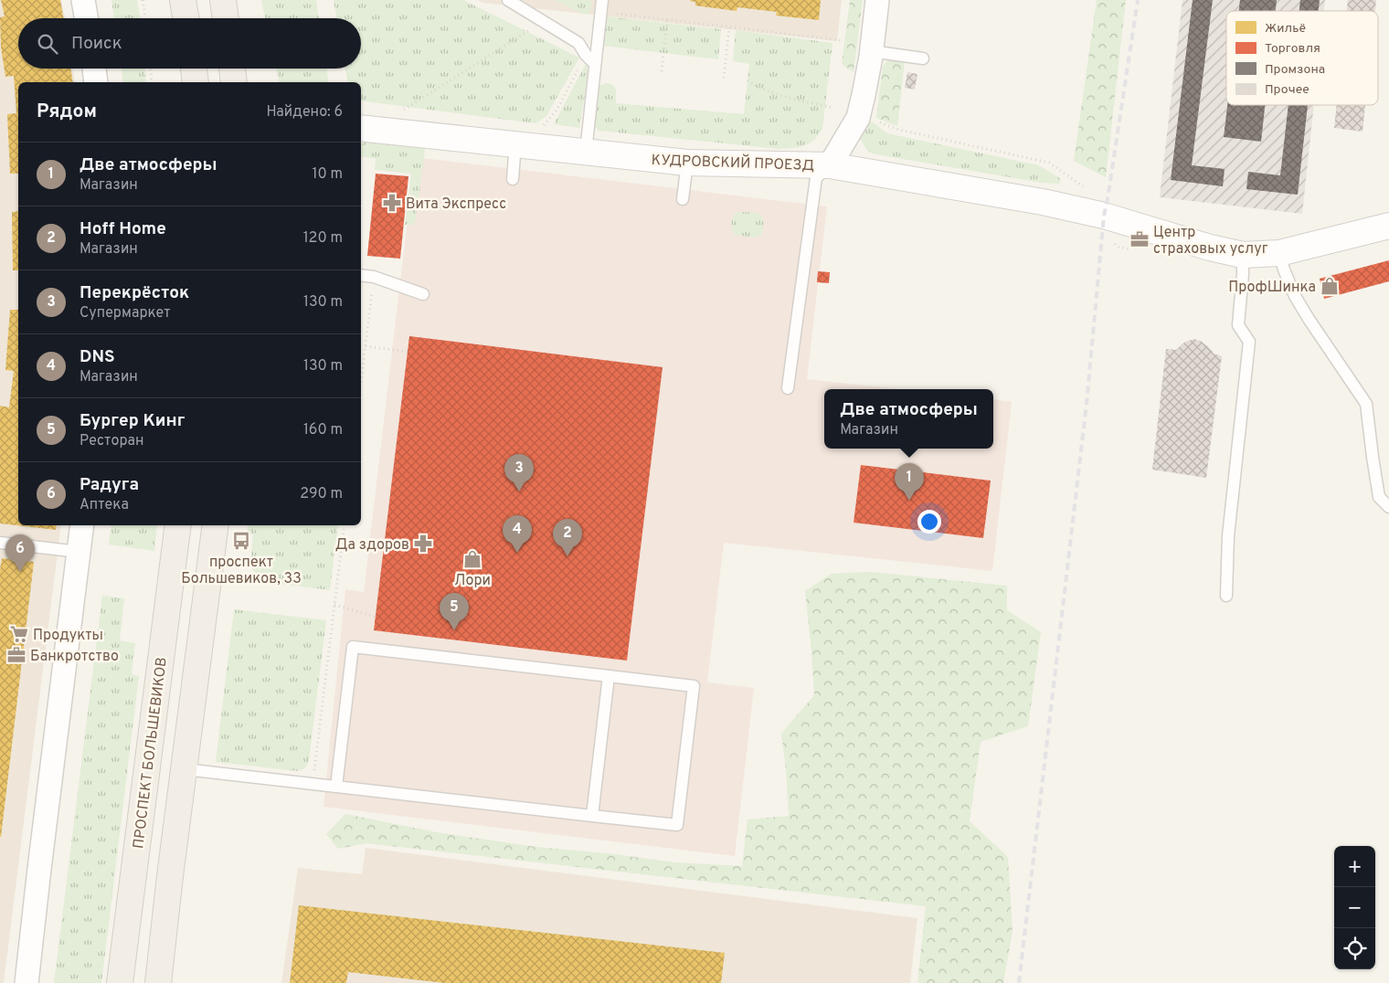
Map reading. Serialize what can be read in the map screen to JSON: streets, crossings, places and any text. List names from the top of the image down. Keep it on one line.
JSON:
{"streets":{"main road":["ПРОСПЕКТ БОЛЬШЕВИКОВ"],"street":["КУДРОВСКИЙ ПРОЕЗД"]},"places":{"pharmacy":["Вита Экспресс","Да здоров"],"office":["Центр страховых услуг","Банкротство"],"shop":["ПрофШинка","Лори"],"bus stop":["проспект Большевиков, 33"],"supermarket":["Продукты"]},"legend":["Жильё","Торговля","Промзона","Прочее"],"page":{"search":"Поиск","heading":["Рядом","Найдено: 6"],"list":[{"mark":"1","name":"Две атмосферы","note":"Магазин","value":"10 m"},{"mark":"2","name":"Hoff Home","note":"Магазин","value":"120 m"},{"mark":"3","name":"Перекрёсток","note":"Супермаркет","value":"130 m"},{"mark":"4","name":"DNS","note":"Магазин","value":"130 m"},{"mark":"5","name":"Бургер Кинг","note":"Ресторан","value":"160 m"},{"mark":"6","name":"Радуга","note":"Аптека","value":"290 m"}],"popup":["Две атмосферы","Магазин"],"pins":["3","1","4","2","6","5"],"map_buttons":["+","−"]}}
